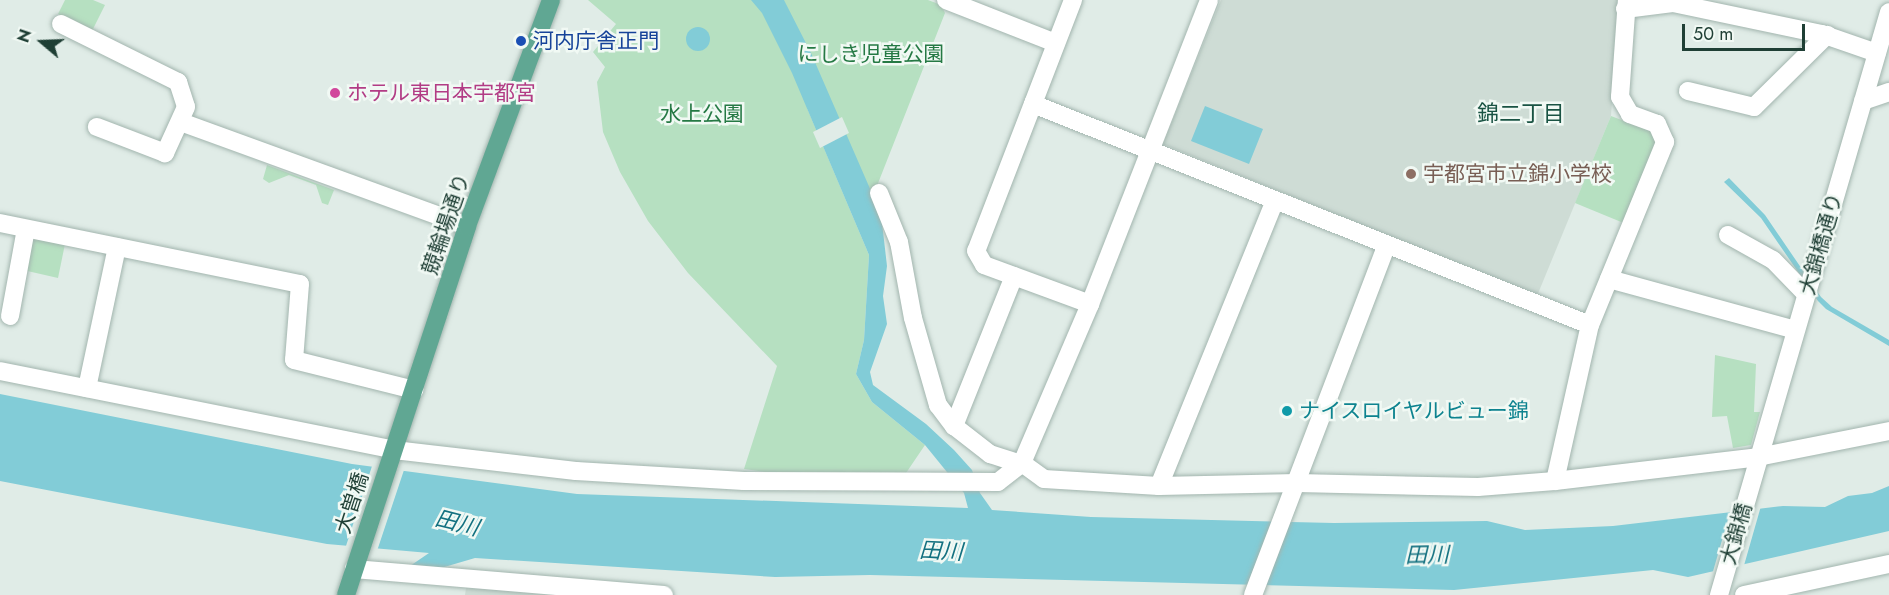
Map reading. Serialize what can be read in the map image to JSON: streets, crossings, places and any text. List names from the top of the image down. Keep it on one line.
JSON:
{"streets":{"main road":["競輪場通り","大曽橋"],"street":["大錦橋通り","大錦橋"]},"crossings":[["競輪場通り","大曽橋"],["大錦橋通り","大錦橋"]],"districts":["錦二丁目"],"water":["田川"],"parks":["にしき児童公園","水上公園"],"places":["河内庁舎正門","ホテル東日本宇都宮","宇都宮市立錦小学校","ナイスロイヤルビュー錦"],"scale_bar":"50 m","north":"left"}
